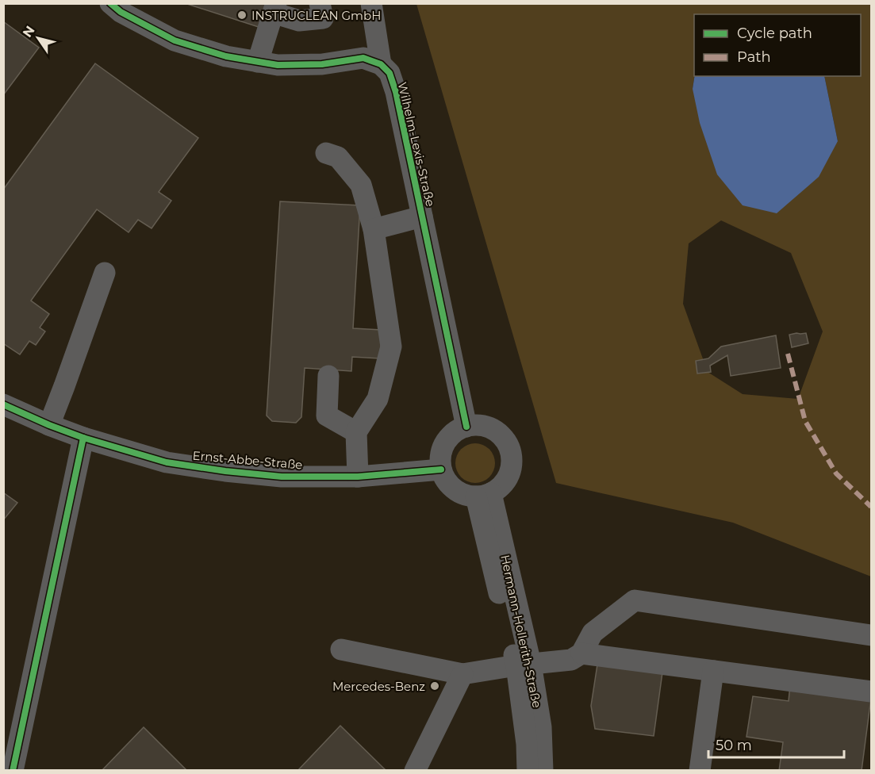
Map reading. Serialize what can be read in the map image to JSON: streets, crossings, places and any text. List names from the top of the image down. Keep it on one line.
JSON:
{"streets":{"street":["Wilhelm-Lexis-Straße","Ernst-Abbe-Straße","Hermann-Hollerith-Straße"]},"crossings":[["Wilhelm-Lexis-Straße","Ernst-Abbe-Straße"],["Wilhelm-Lexis-Straße","Hermann-Hollerith-Straße"],["Ernst-Abbe-Straße","Hermann-Hollerith-Straße"]],"places":["INSTRUCLEAN GmbH","Mercedes-Benz"],"legend":["Cycle path","Path"],"scale_bar":"50 m","north":"top left"}
